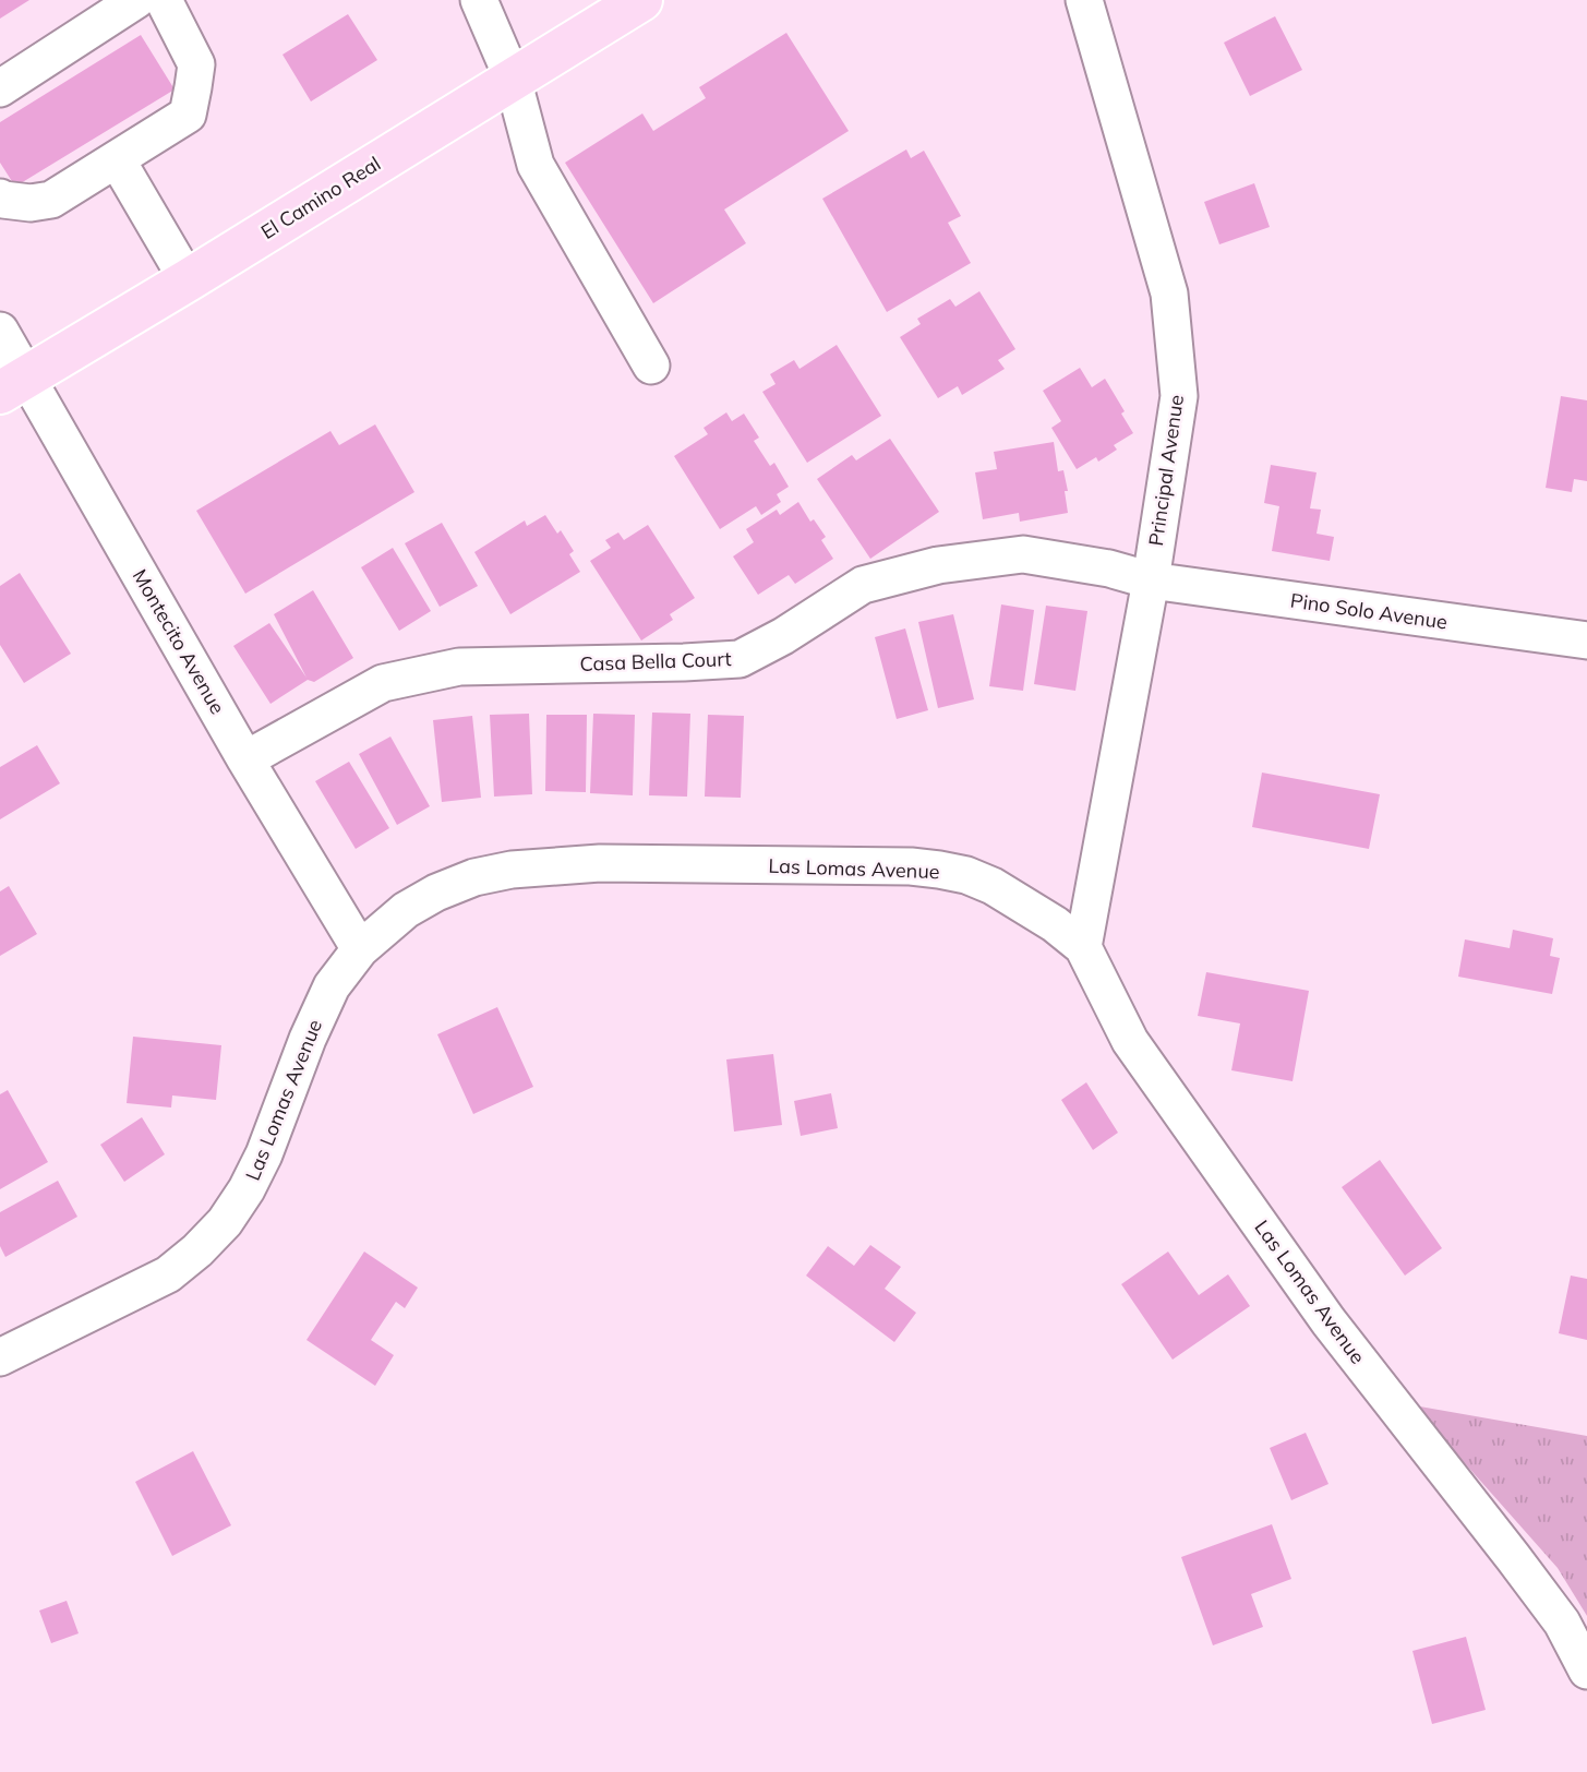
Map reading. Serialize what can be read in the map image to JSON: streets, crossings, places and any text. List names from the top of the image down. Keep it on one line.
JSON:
{"streets":{"main road":["El Camino Real"],"street":["Principal Avenue","Pino Solo Avenue","Montecito Avenue","Casa Bella Court","Las Lomas Avenue"]},"crossings":[["El Camino Real","Montecito Avenue"],["Principal Avenue","Pino Solo Avenue"],["Principal Avenue","Casa Bella Court"],["Principal Avenue","Las Lomas Avenue"],["Pino Solo Avenue","Casa Bella Court"],["Montecito Avenue","Casa Bella Court"],["Montecito Avenue","Las Lomas Avenue"]]}
